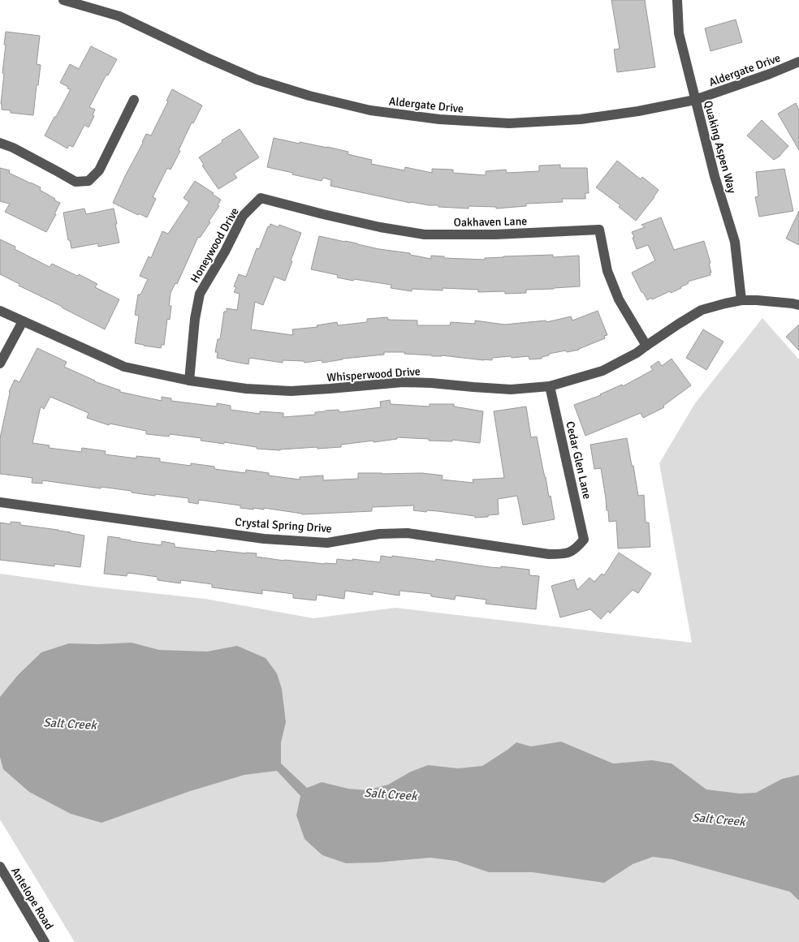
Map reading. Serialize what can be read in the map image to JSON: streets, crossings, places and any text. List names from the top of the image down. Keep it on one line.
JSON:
{"streets":{"street":["Aldergate Drive","Quaking Aspen Way","Oakhaven Lane","Honeywood Drive","Whisperwood Drive","Cedar Glen Lane","Crystal Spring Drive","Antelope Road"]},"crossings":[["Aldergate Drive","Quaking Aspen Way"],["Quaking Aspen Way","Whisperwood Drive"],["Oakhaven Lane","Honeywood Drive"],["Oakhaven Lane","Whisperwood Drive"],["Honeywood Drive","Whisperwood Drive"],["Whisperwood Drive","Cedar Glen Lane"],["Cedar Glen Lane","Crystal Spring Drive"]],"water":["Salt Creek"]}
